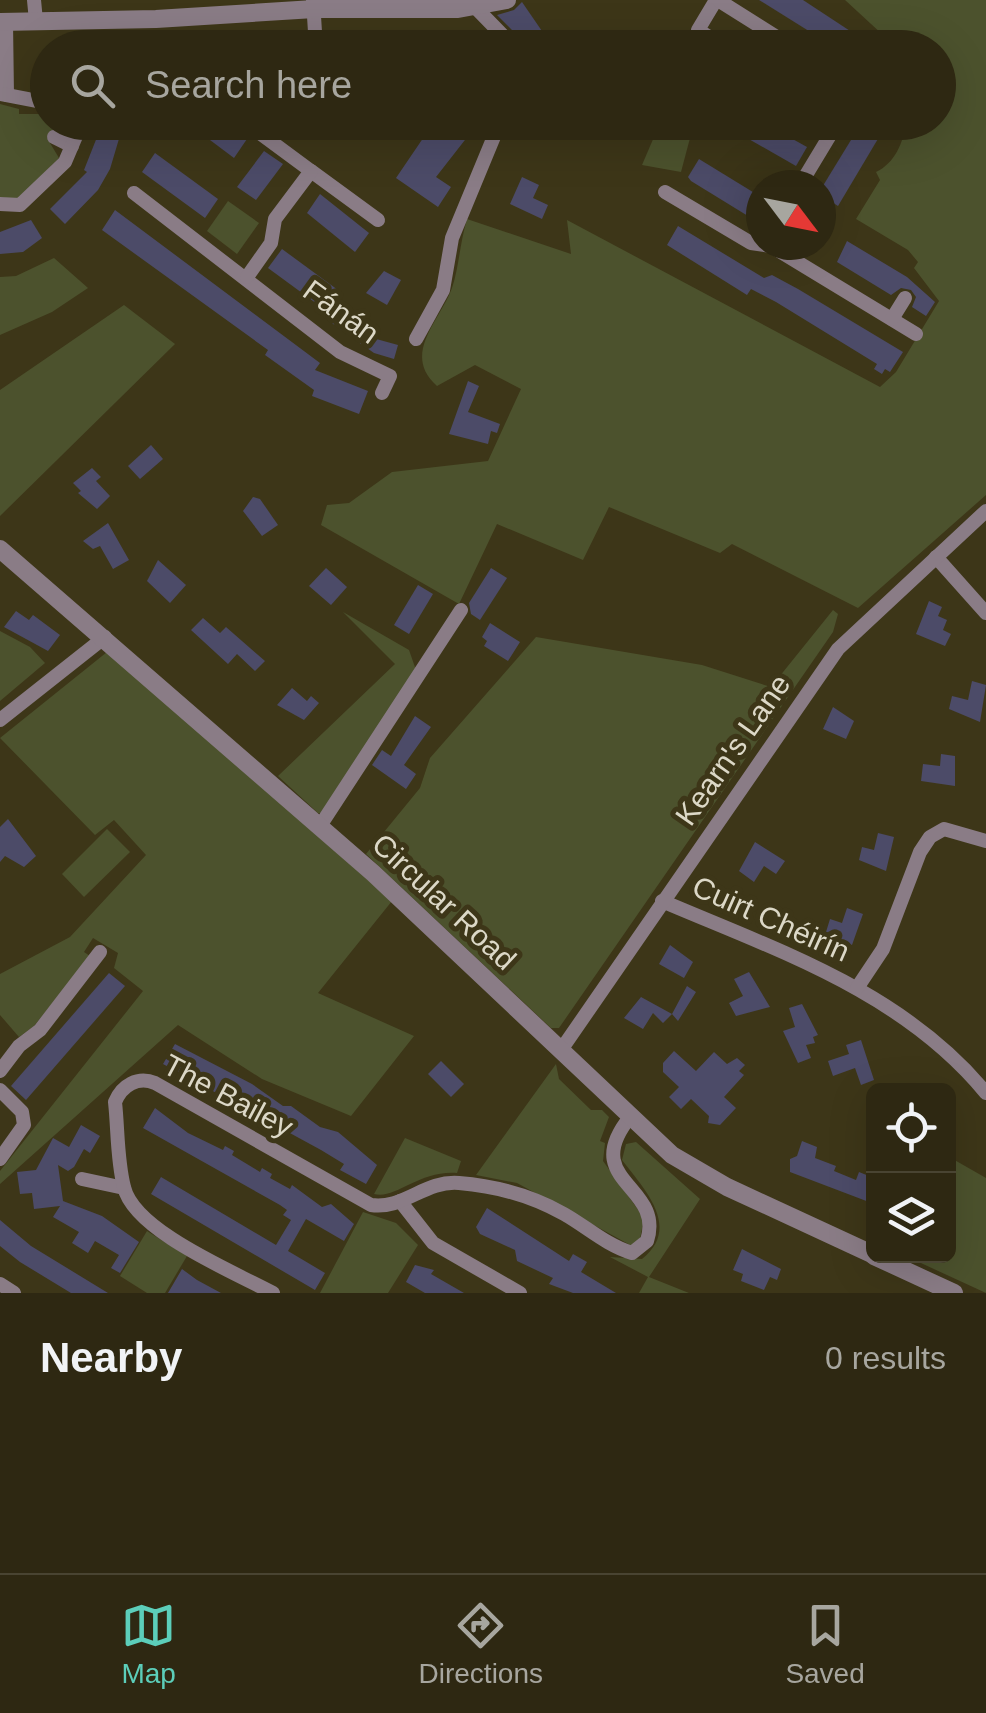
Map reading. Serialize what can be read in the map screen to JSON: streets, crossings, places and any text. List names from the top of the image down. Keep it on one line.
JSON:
{"streets":{"street":["Fánán","Kearn's Lane","Circular Road","Cuirt Chéirín","The Bailey"]},"crossings":[["Kearn's Lane","Circular Road"],["Kearn's Lane","Cuirt Chéirín"],["Circular Road","The Bailey"]],"north":"bottom right","page":{"search":"Search here","heading":["Nearby","0 results"],"nav":["Map","Directions","Saved"]}}
